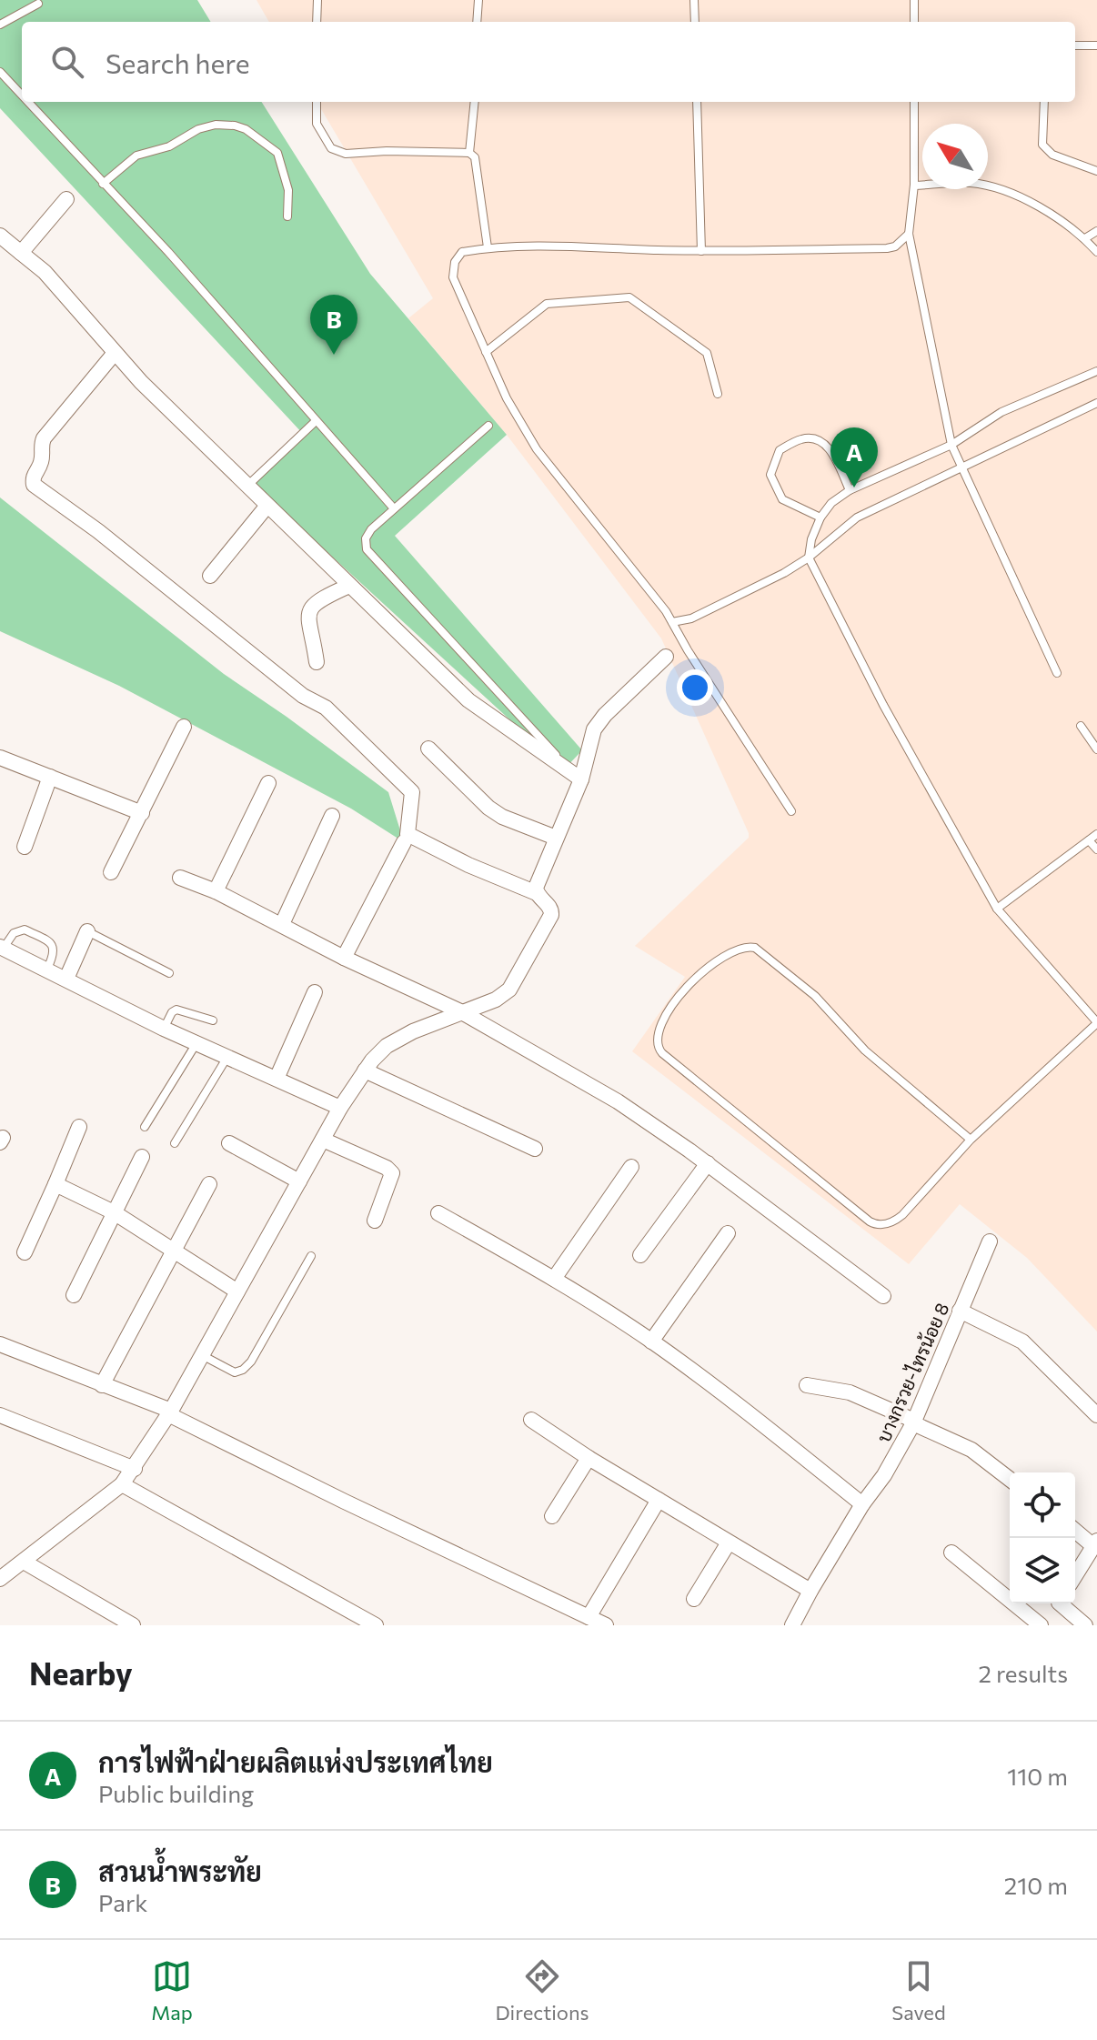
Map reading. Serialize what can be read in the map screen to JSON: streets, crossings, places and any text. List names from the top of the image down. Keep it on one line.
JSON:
{"streets":{"street":["บางกรวย-ไทรน้อย 8"]},"north":"top left","page":{"search":"Search here","pins":["B","A"],"heading":["Nearby","2 results"],"list":[{"mark":"A","name":"การไฟฟ้าฝ่ายผลิตแห่งประเทศไทย","note":"Public building","value":"110 m"},{"mark":"B","name":"สวนน้ำพระทัย","note":"Park","value":"210 m"}],"nav":["Map","Directions","Saved"]}}
